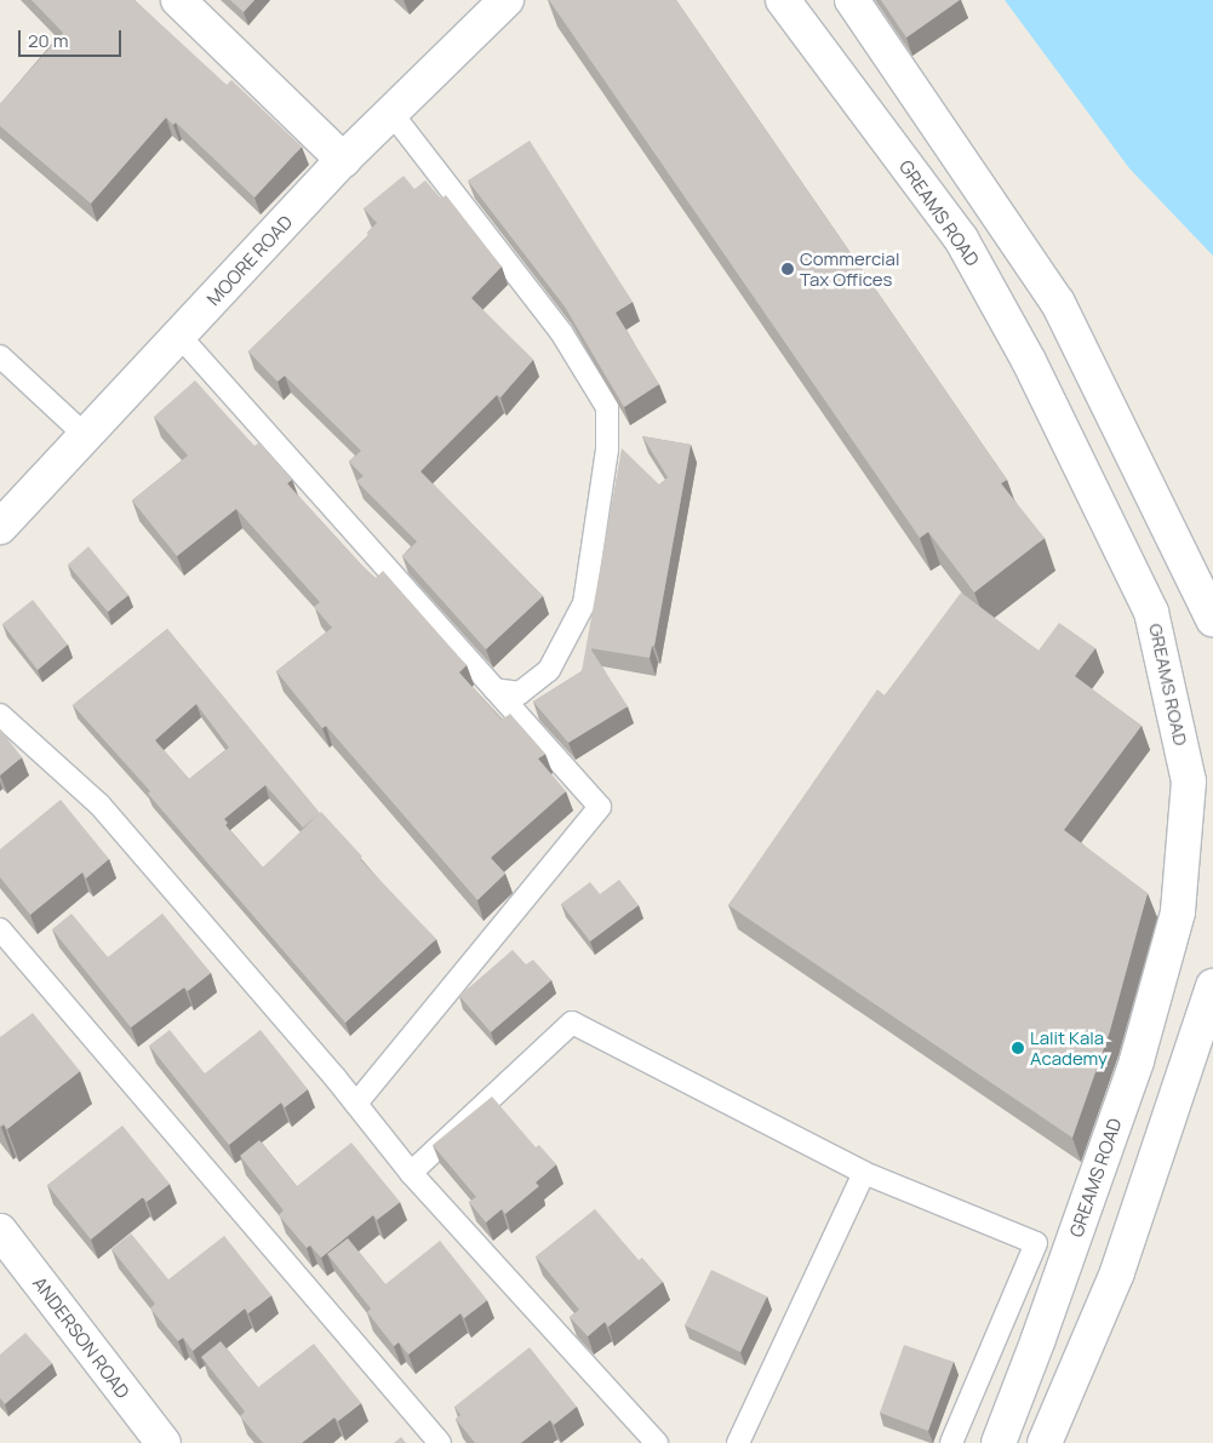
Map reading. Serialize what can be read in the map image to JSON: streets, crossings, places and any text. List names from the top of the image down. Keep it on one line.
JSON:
{"streets":{"main road":["GREAMS ROAD","MOORE ROAD","ANDERSON ROAD"]},"places":["Commercial Tax Offices","Lalit Kala Academy"],"scale_bar":"20 m"}
